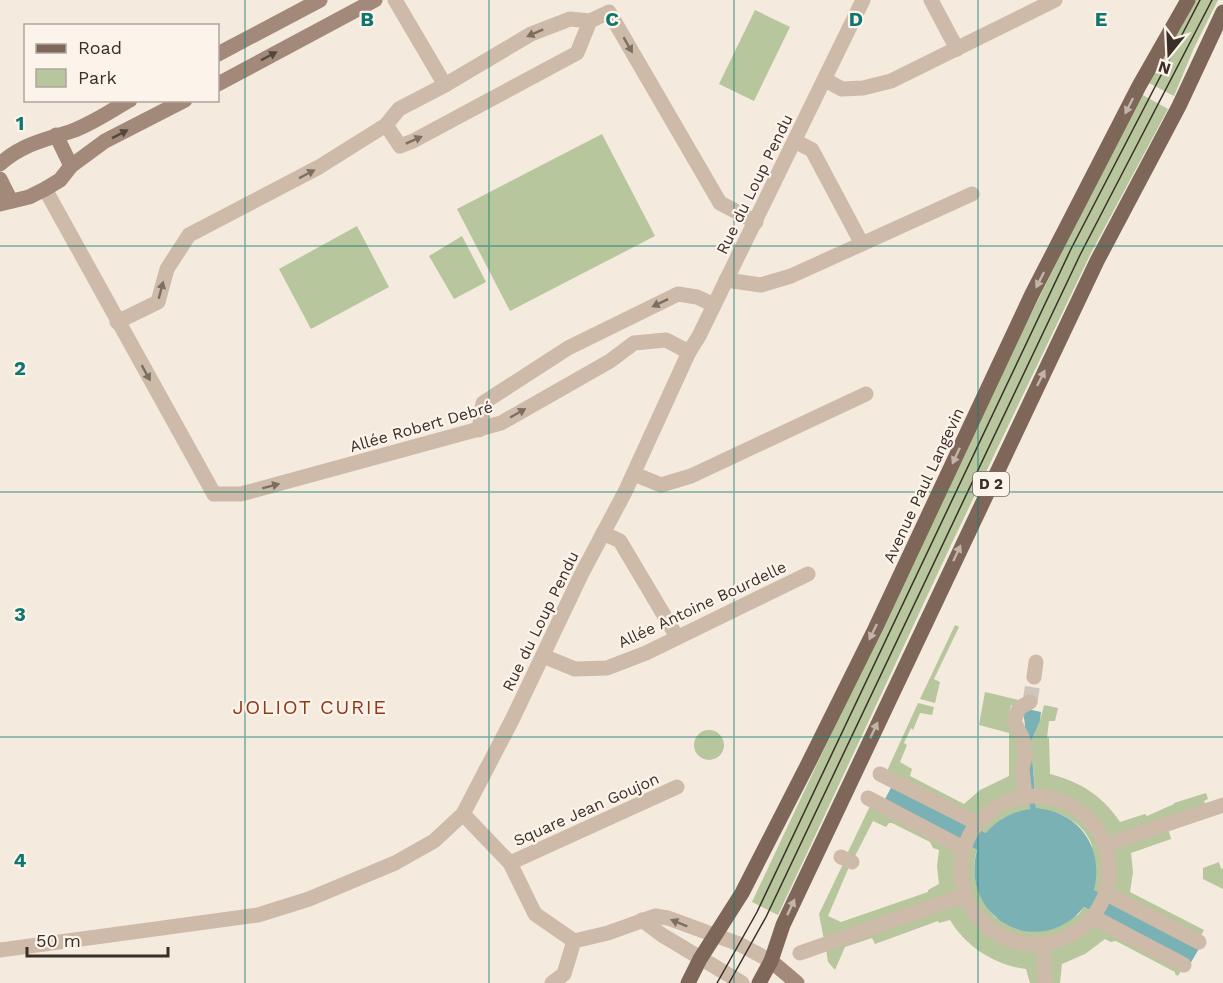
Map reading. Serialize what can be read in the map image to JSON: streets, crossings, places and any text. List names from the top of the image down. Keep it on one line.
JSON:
{"streets":{"main road":["D 2","Avenue Paul Langevin"],"street":["Rue du Loup Pendu","Allée Robert Debré","Allée Antoine Bourdelle","Square Jean Goujon"]},"crossings":[["Rue du Loup Pendu","Allée Robert Debré"],["Rue du Loup Pendu","Allée Antoine Bourdelle"]],"one_way":["Allée Robert Debré"],"districts":["JOLIOT CURIE"],"legend":["Road","Park"],"scale_bar":"50 m","north":"bottom","grid":{"columns":["B","C","D","E"],"rows":["1","2","3","4"]}}
